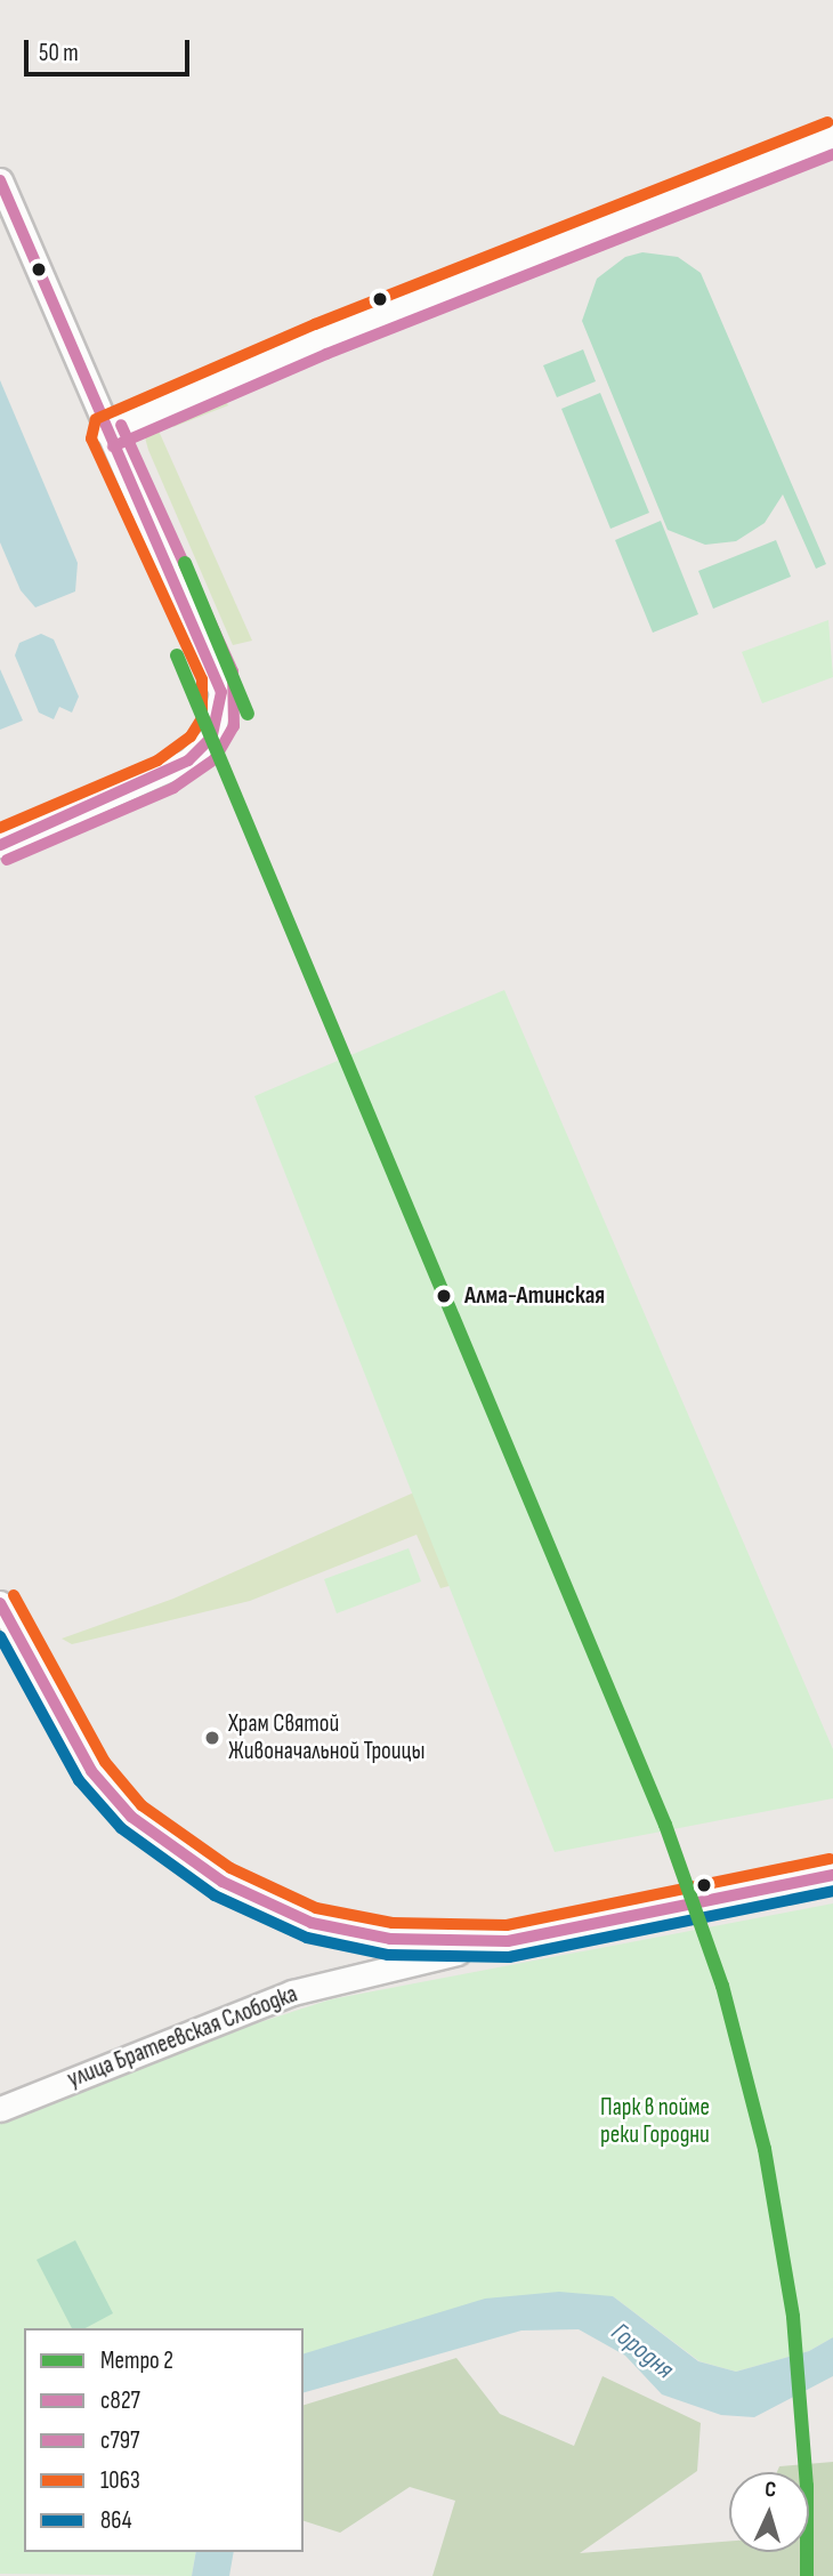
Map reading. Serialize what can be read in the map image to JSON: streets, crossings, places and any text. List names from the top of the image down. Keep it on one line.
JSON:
{"streets":{"street":["улица Братеевская Слободка"]},"water":["Городня"],"parks":["Парк в пойме реки Городни"],"places":["Алма-Атинская","Храм Святой Живоначальной Троицы"],"lines":["transit line 1063","transit line с797","transit line с827","metro line 2","transit line 864"],"legend":["Метро 2","с827","с797","1063","864"],"scale_bar":"50 m","north":"top"}
